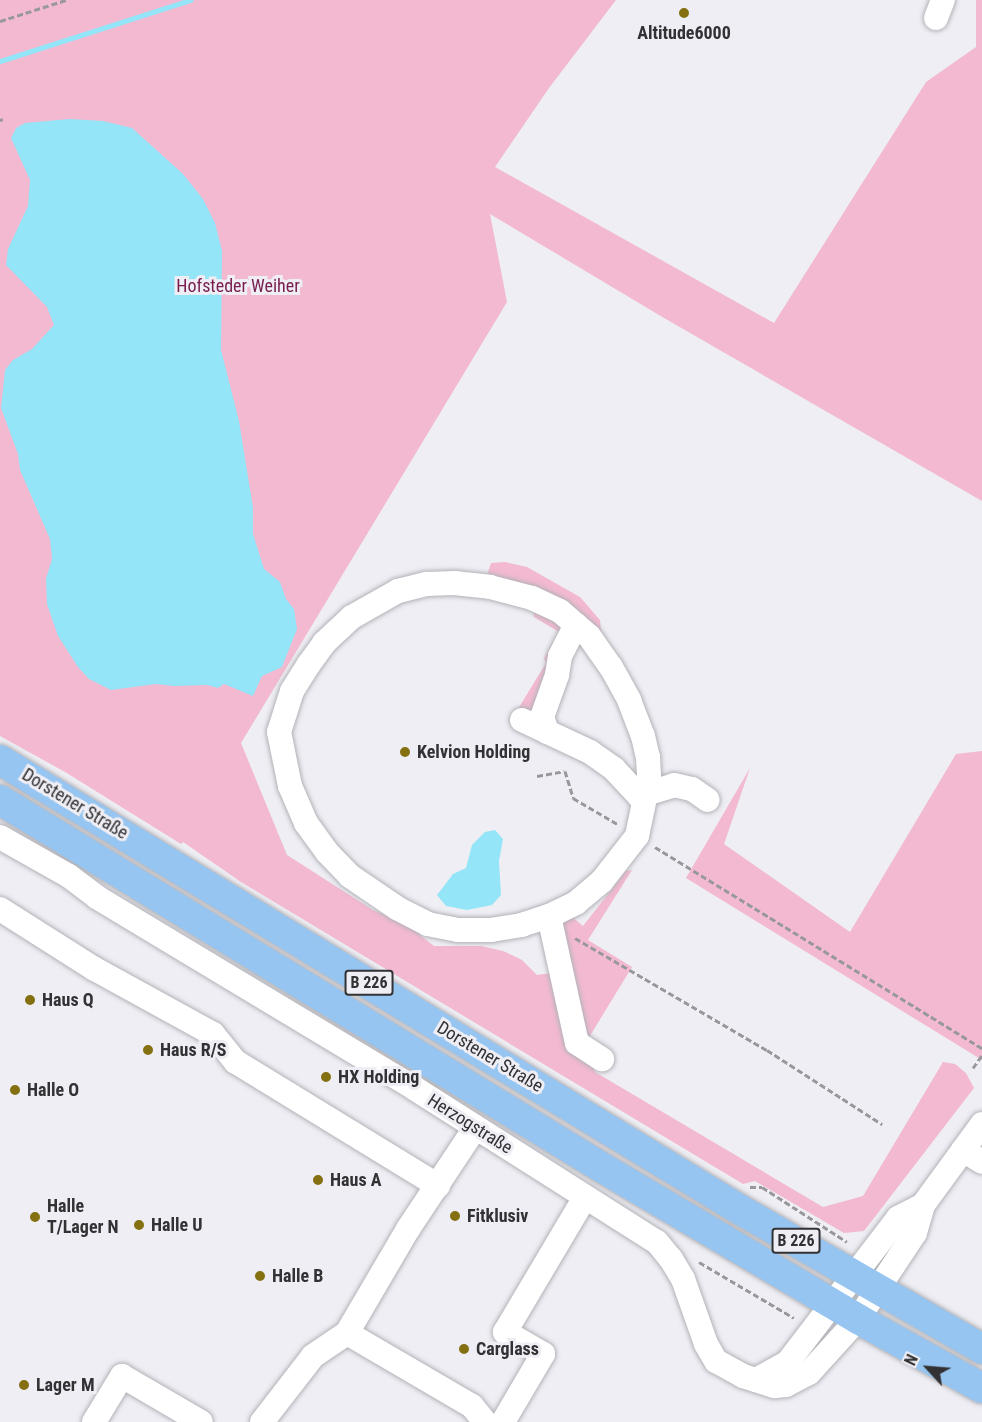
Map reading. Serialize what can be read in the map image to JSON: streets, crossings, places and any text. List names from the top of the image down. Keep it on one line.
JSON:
{"streets":{"main road":["Dorstener Straße","B 226"],"street":["Herzogstraße"]},"crossings":[["Dorstener Straße","Herzogstraße"]],"parks":["Hofsteder Weiher"],"places":["Altitude6000","Kelvion Holding","Haus Q","Haus R/S","HX Holding","Halle O","Haus A","Fitklusiv","Halle T/Lager N","Halle U","Halle B","Carglass","Lager M"],"north":"top left"}
